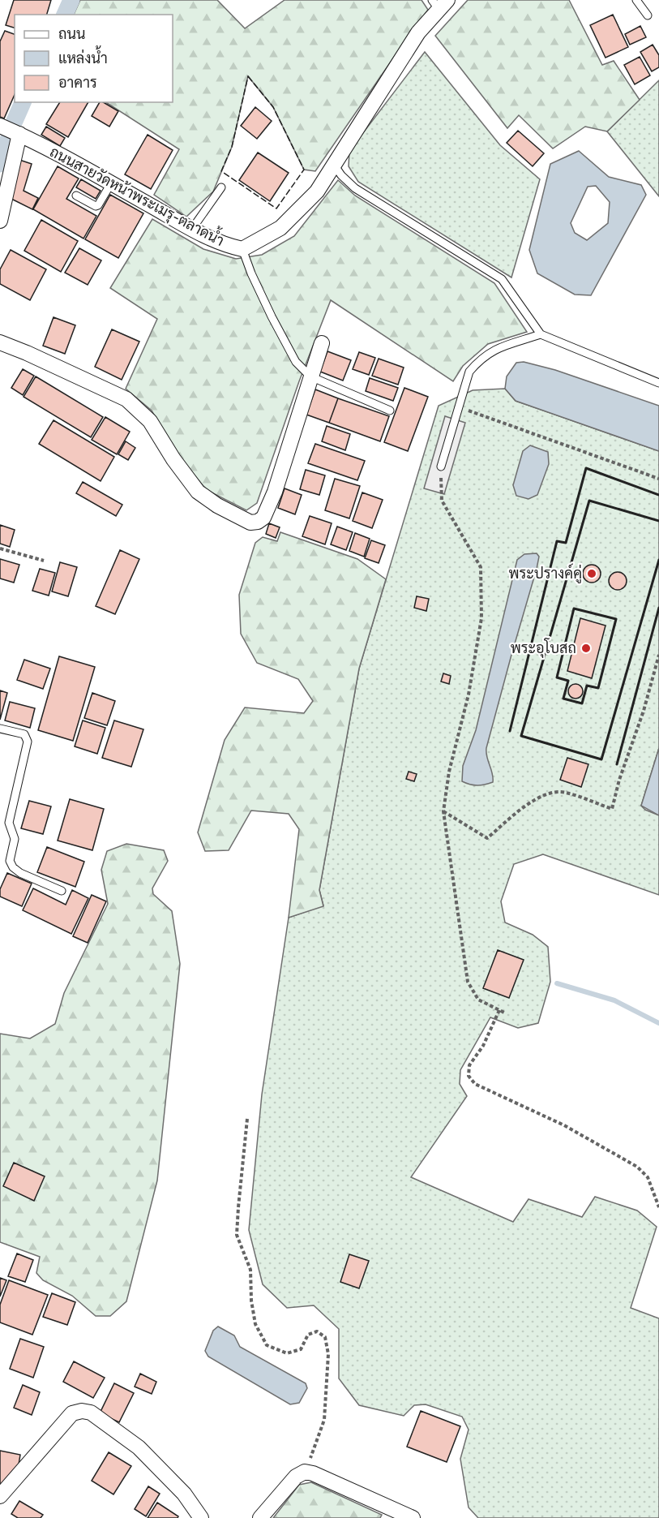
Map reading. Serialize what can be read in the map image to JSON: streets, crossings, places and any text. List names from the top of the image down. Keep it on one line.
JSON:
{"streets":{"street":["ถนนสายวัดหน้าพระเมรุ-ตลาดน้ำ"]},"places":["พระปรางค์คู่","พระอุโบสถ"],"legend":["ถนน","แหล่งน้ำ","อาคาร"]}
